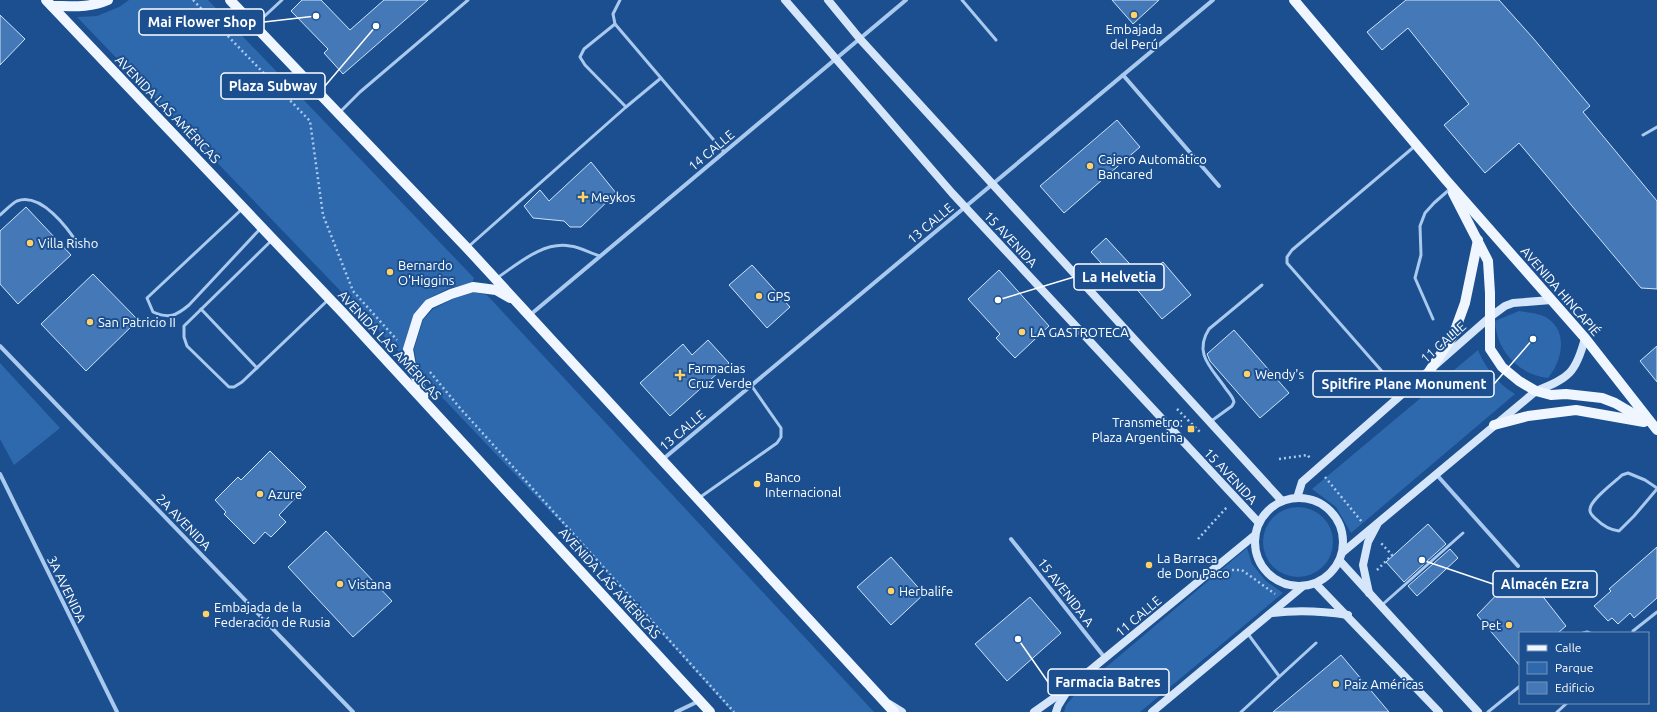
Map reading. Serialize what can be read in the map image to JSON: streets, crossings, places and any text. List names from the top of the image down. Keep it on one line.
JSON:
{"streets":{"main road":["AVENIDA LAS AMÉRICAS","AVENIDA HINCAPIÉ"],"street":["14 CALLE","13 CALLE","15 AVENIDA","11 CALLE","2A AVENIDA","3A AVENIDA","15 AVENIDA A"]},"crossings":[["14 CALLE","15 AVENIDA"],["13 CALLE","15 AVENIDA"],["15 AVENIDA","11 CALLE"],["AVENIDA HINCAPIÉ","11 CALLE"],["11 CALLE","15 AVENIDA A"]],"places":{"other":["Embajada del Perú","Mai Flower Shop","Plaza Subway","Cajero Automático Bancared","Villa Risho","Bernardo O'Higgins","GPS","La Helvetia","San Patricio II","LA GASTROTECA","Spitfire Plane Monument","Wendy's","Banco Internacional","Azure","Almacén Ezra","La Barraca de Don Paco","Vistana","Herbalife","Embajada de la Federación de Rusia","Pet","Farmacia Batres","Paiz Américas"],"health":["Meykos","Farmacias Cruz Verde"],"transit":["Transmetro: Plaza Argentina"]},"legend":["Calle","Parque","Edificio"]}
